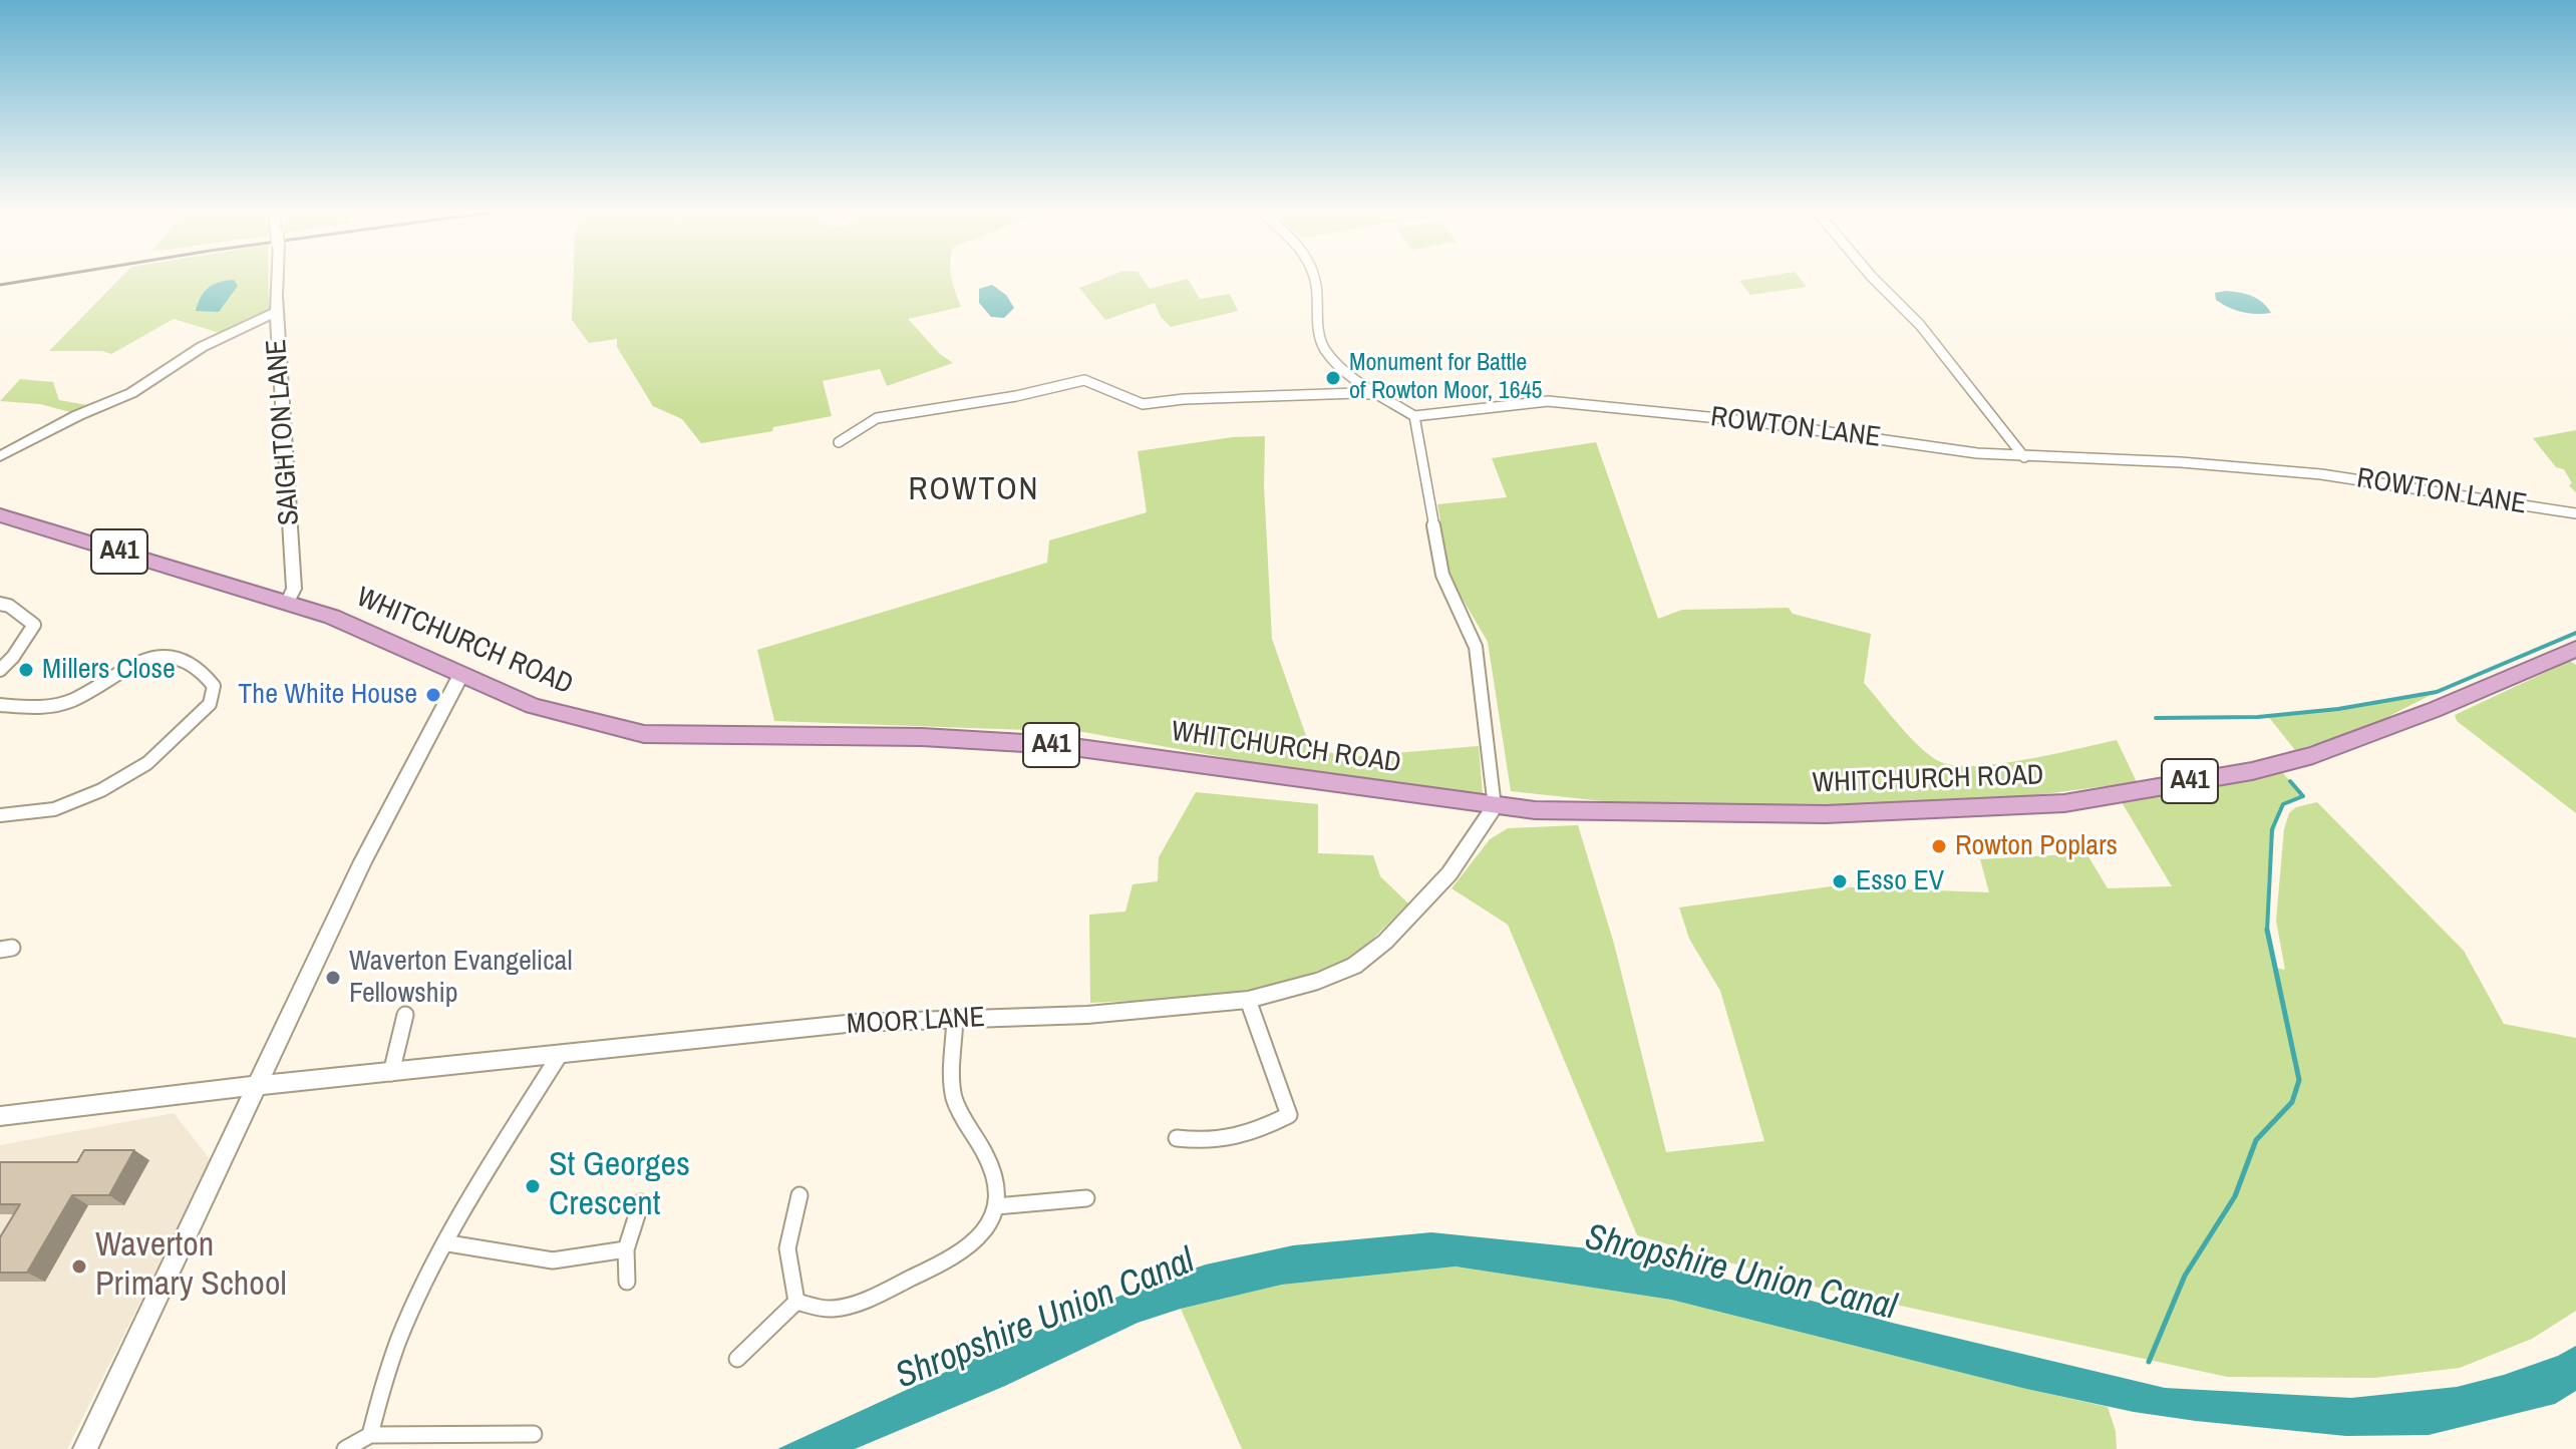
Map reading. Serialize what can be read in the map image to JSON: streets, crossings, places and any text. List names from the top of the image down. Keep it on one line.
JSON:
{"streets":{"highway":["A41","WHITCHURCH ROAD"],"street":["ROWTON LANE","SAIGHTON LANE","MOOR LANE"]},"crossings":[["SAIGHTON LANE","WHITCHURCH ROAD"],["WHITCHURCH ROAD","MOOR LANE"]],"districts":["ROWTON"],"water":["Shropshire Union Canal"],"places":["Monument for Battle of Rowton Moor, 1645","Millers Close","The White House","Rowton Poplars","Esso EV","Waverton Evangelical Fellowship","St Georges Crescent","Waverton Primary School"]}
